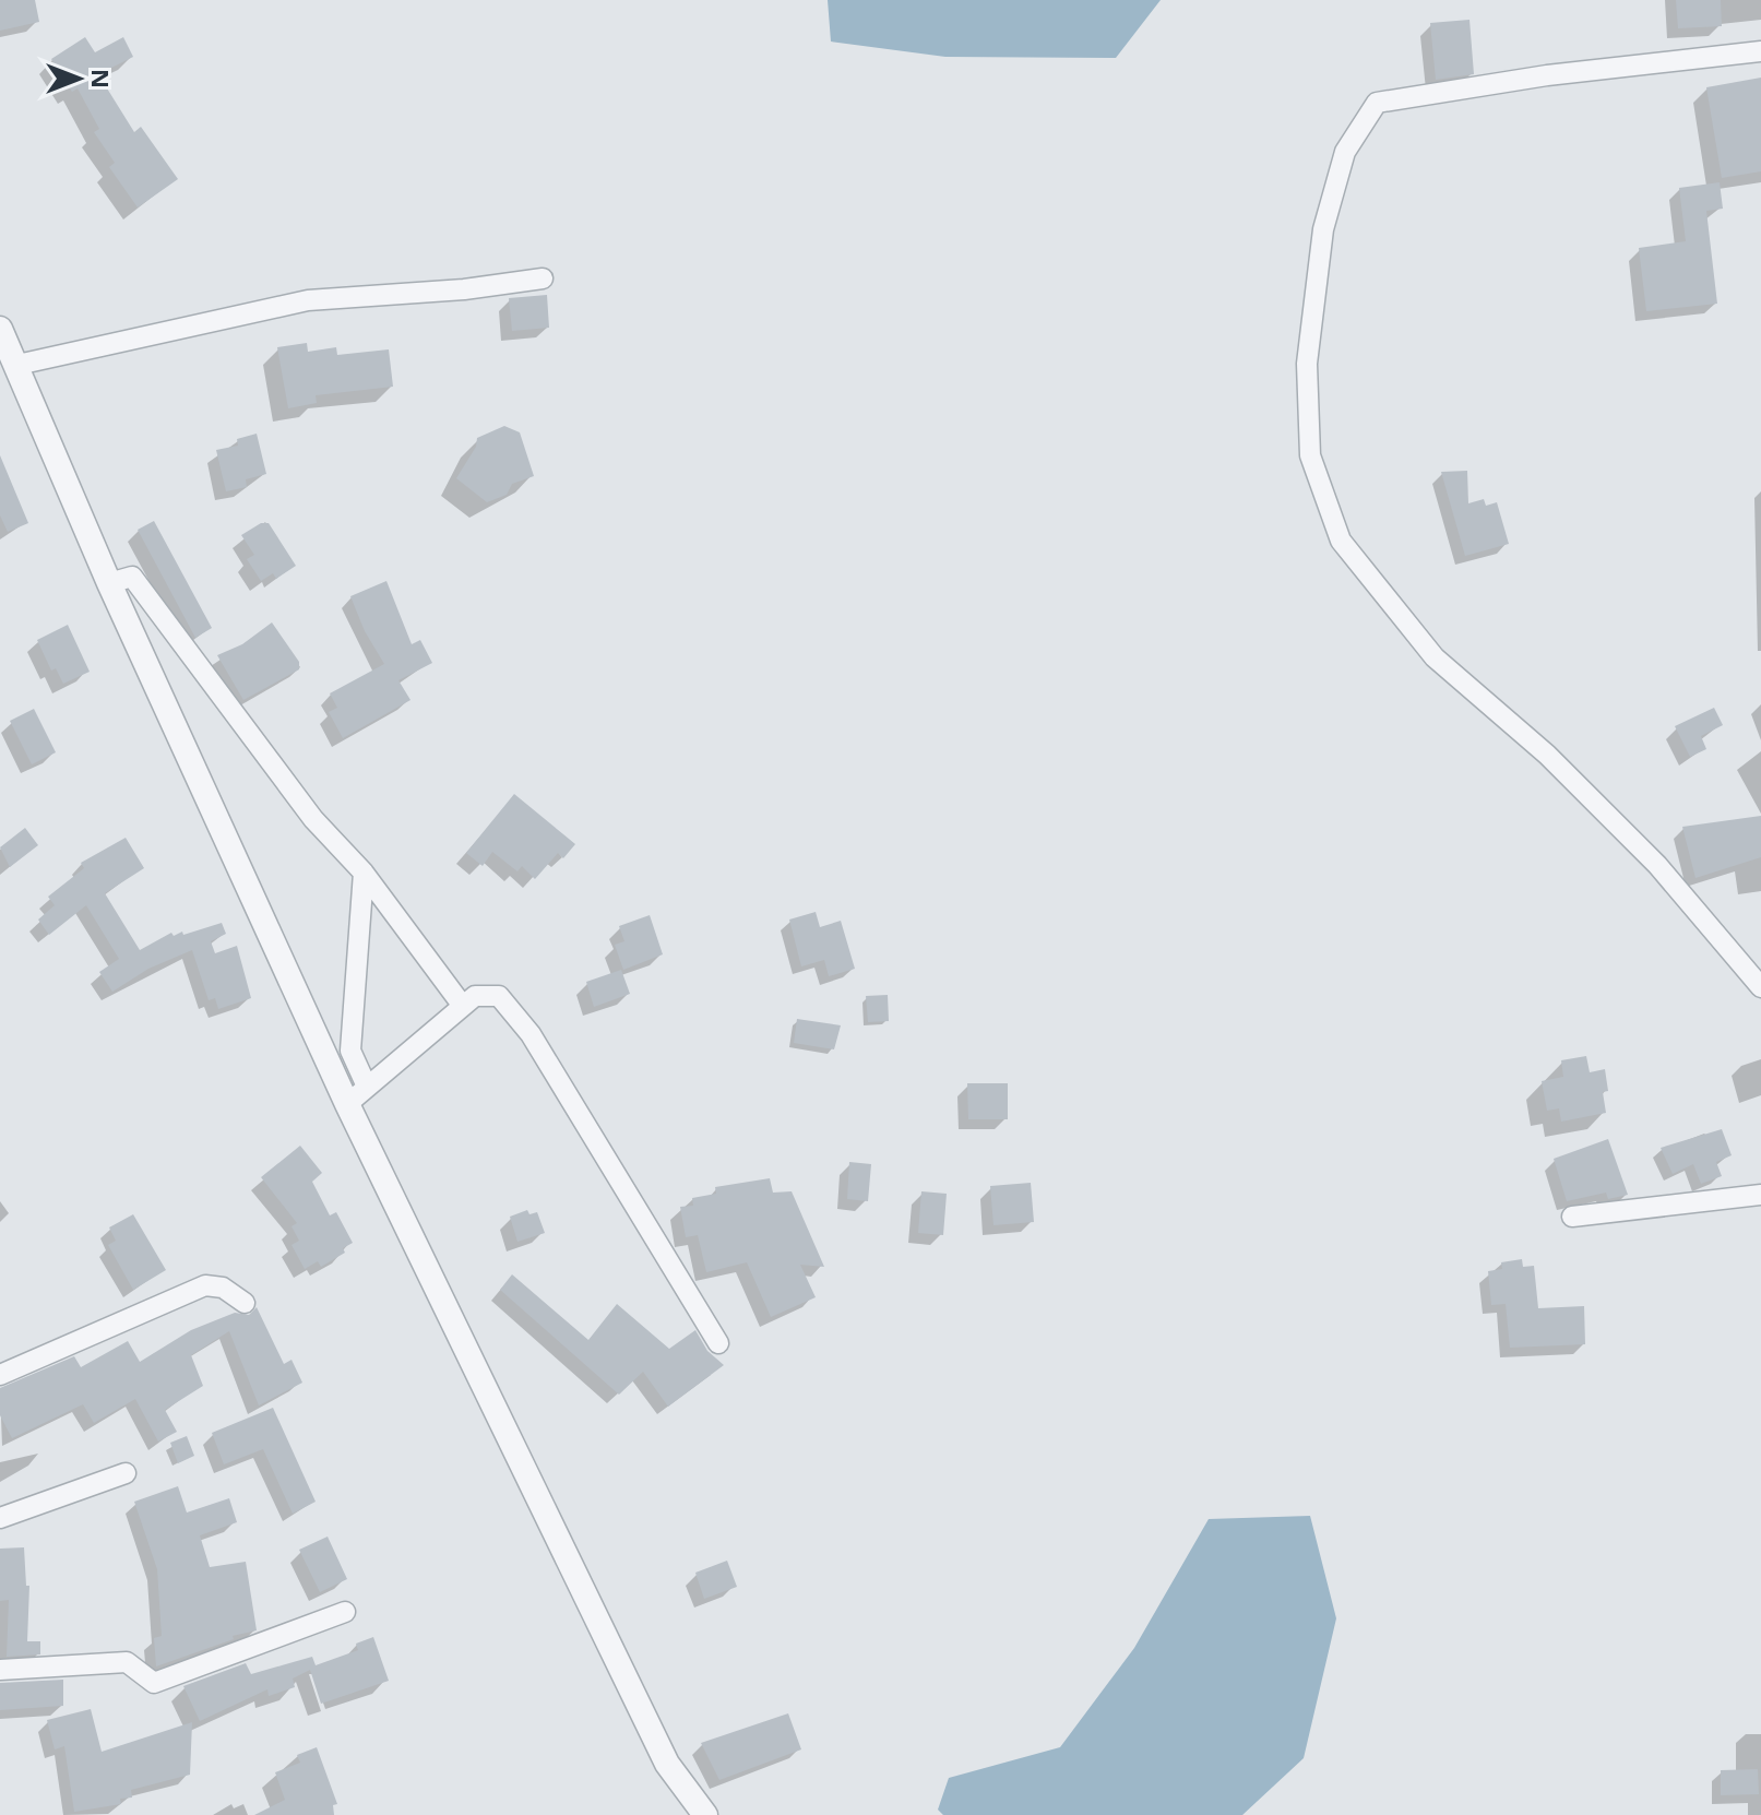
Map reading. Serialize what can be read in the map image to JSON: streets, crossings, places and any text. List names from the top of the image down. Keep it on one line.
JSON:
{"north":"right"}
